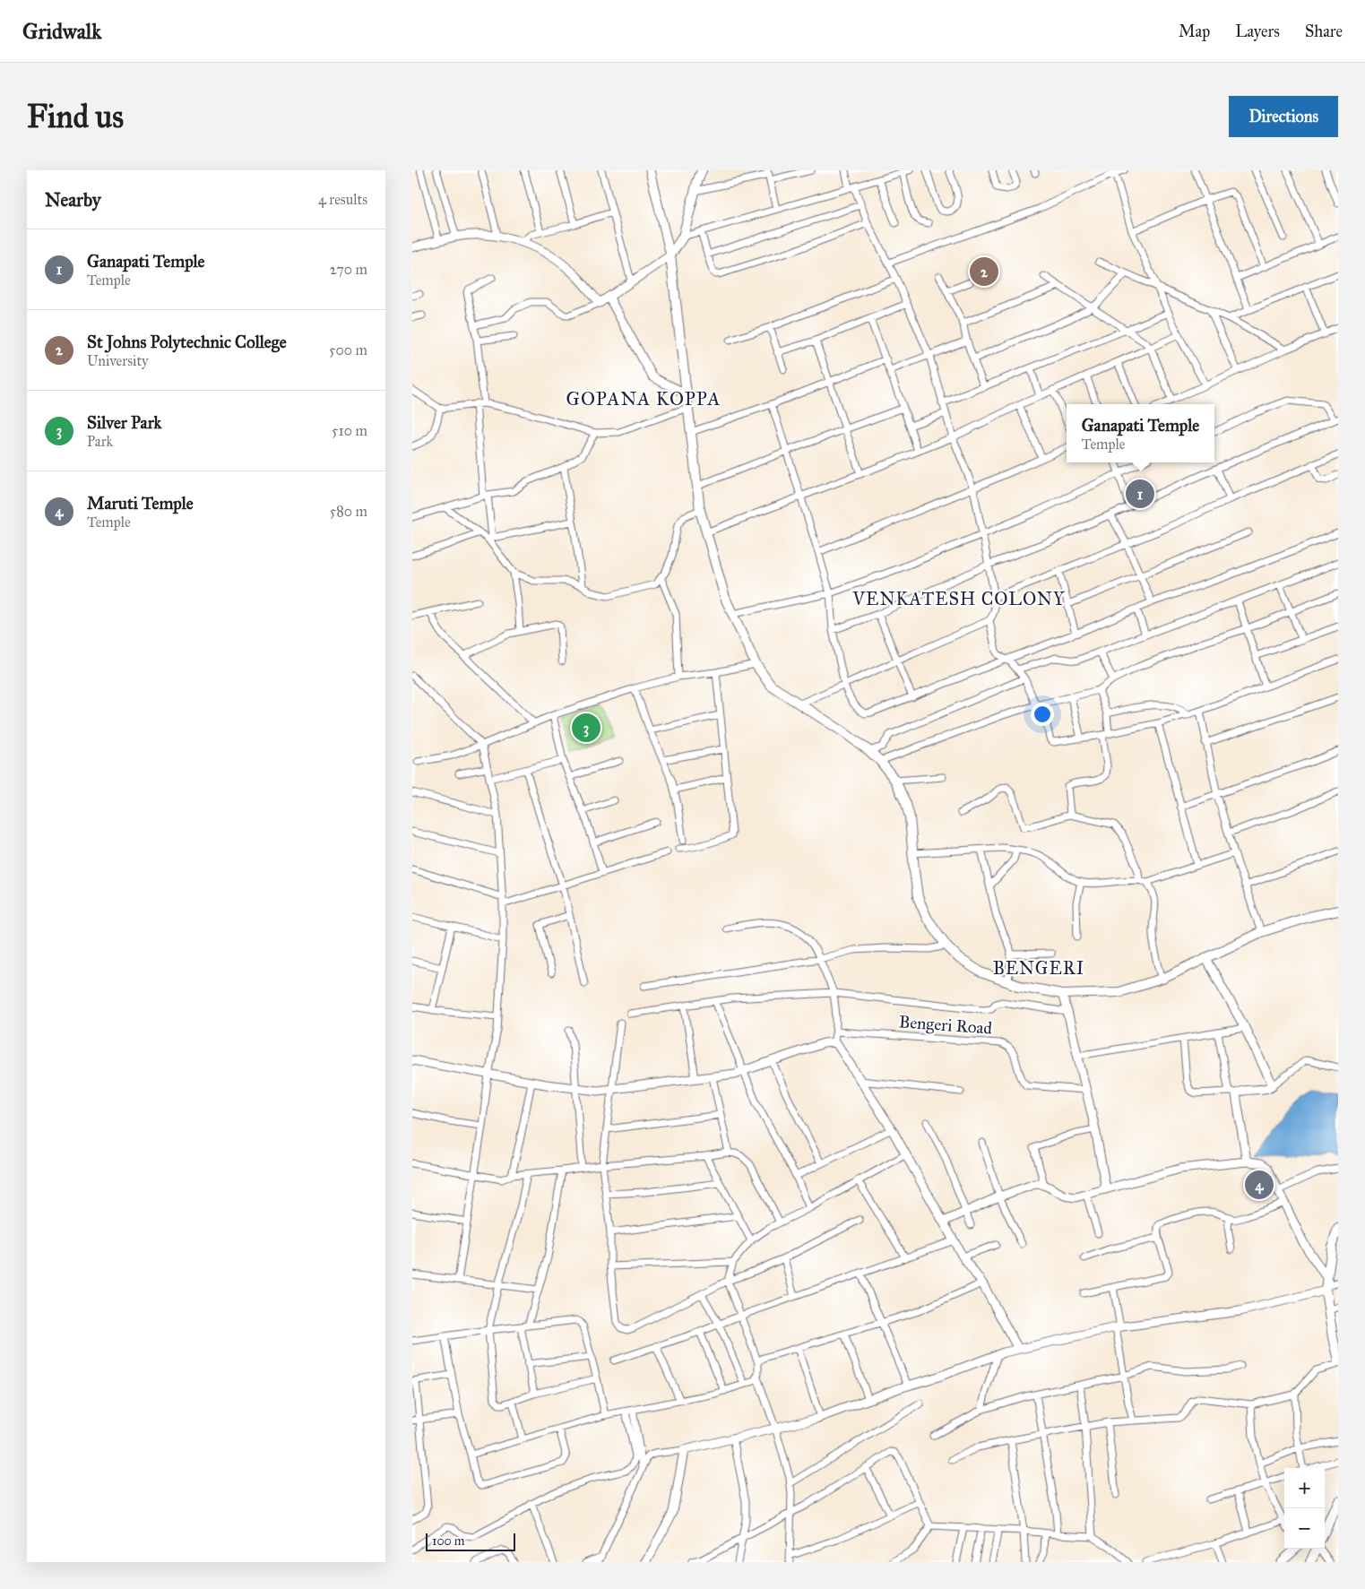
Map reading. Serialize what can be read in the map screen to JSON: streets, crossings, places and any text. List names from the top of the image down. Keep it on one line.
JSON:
{"streets":{"street":["Bengeri Road"]},"districts":["GOPANA KOPPA","VENKATESH COLONY","BENGERI"],"scale_bar":"100 m","page":{"header":"Gridwalk","nav":["Map","Layers","Share"],"buttons":"Directions","title":"Find us","heading":["Nearby","4 results"],"list":[{"mark":"1","name":"Ganapati Temple","note":"Temple","value":"270 m"},{"mark":"2","name":"St Johns Polytechnic College","note":"University","value":"500 m"},{"mark":"3","name":"Silver Park","note":"Park","value":"510 m"},{"mark":"4","name":"Maruti Temple","note":"Temple","value":"580 m"}],"pins":["2","1","3","4"],"popup":["Ganapati Temple","Temple"],"map_buttons":["+","−"],"scale":"100 m"}}
